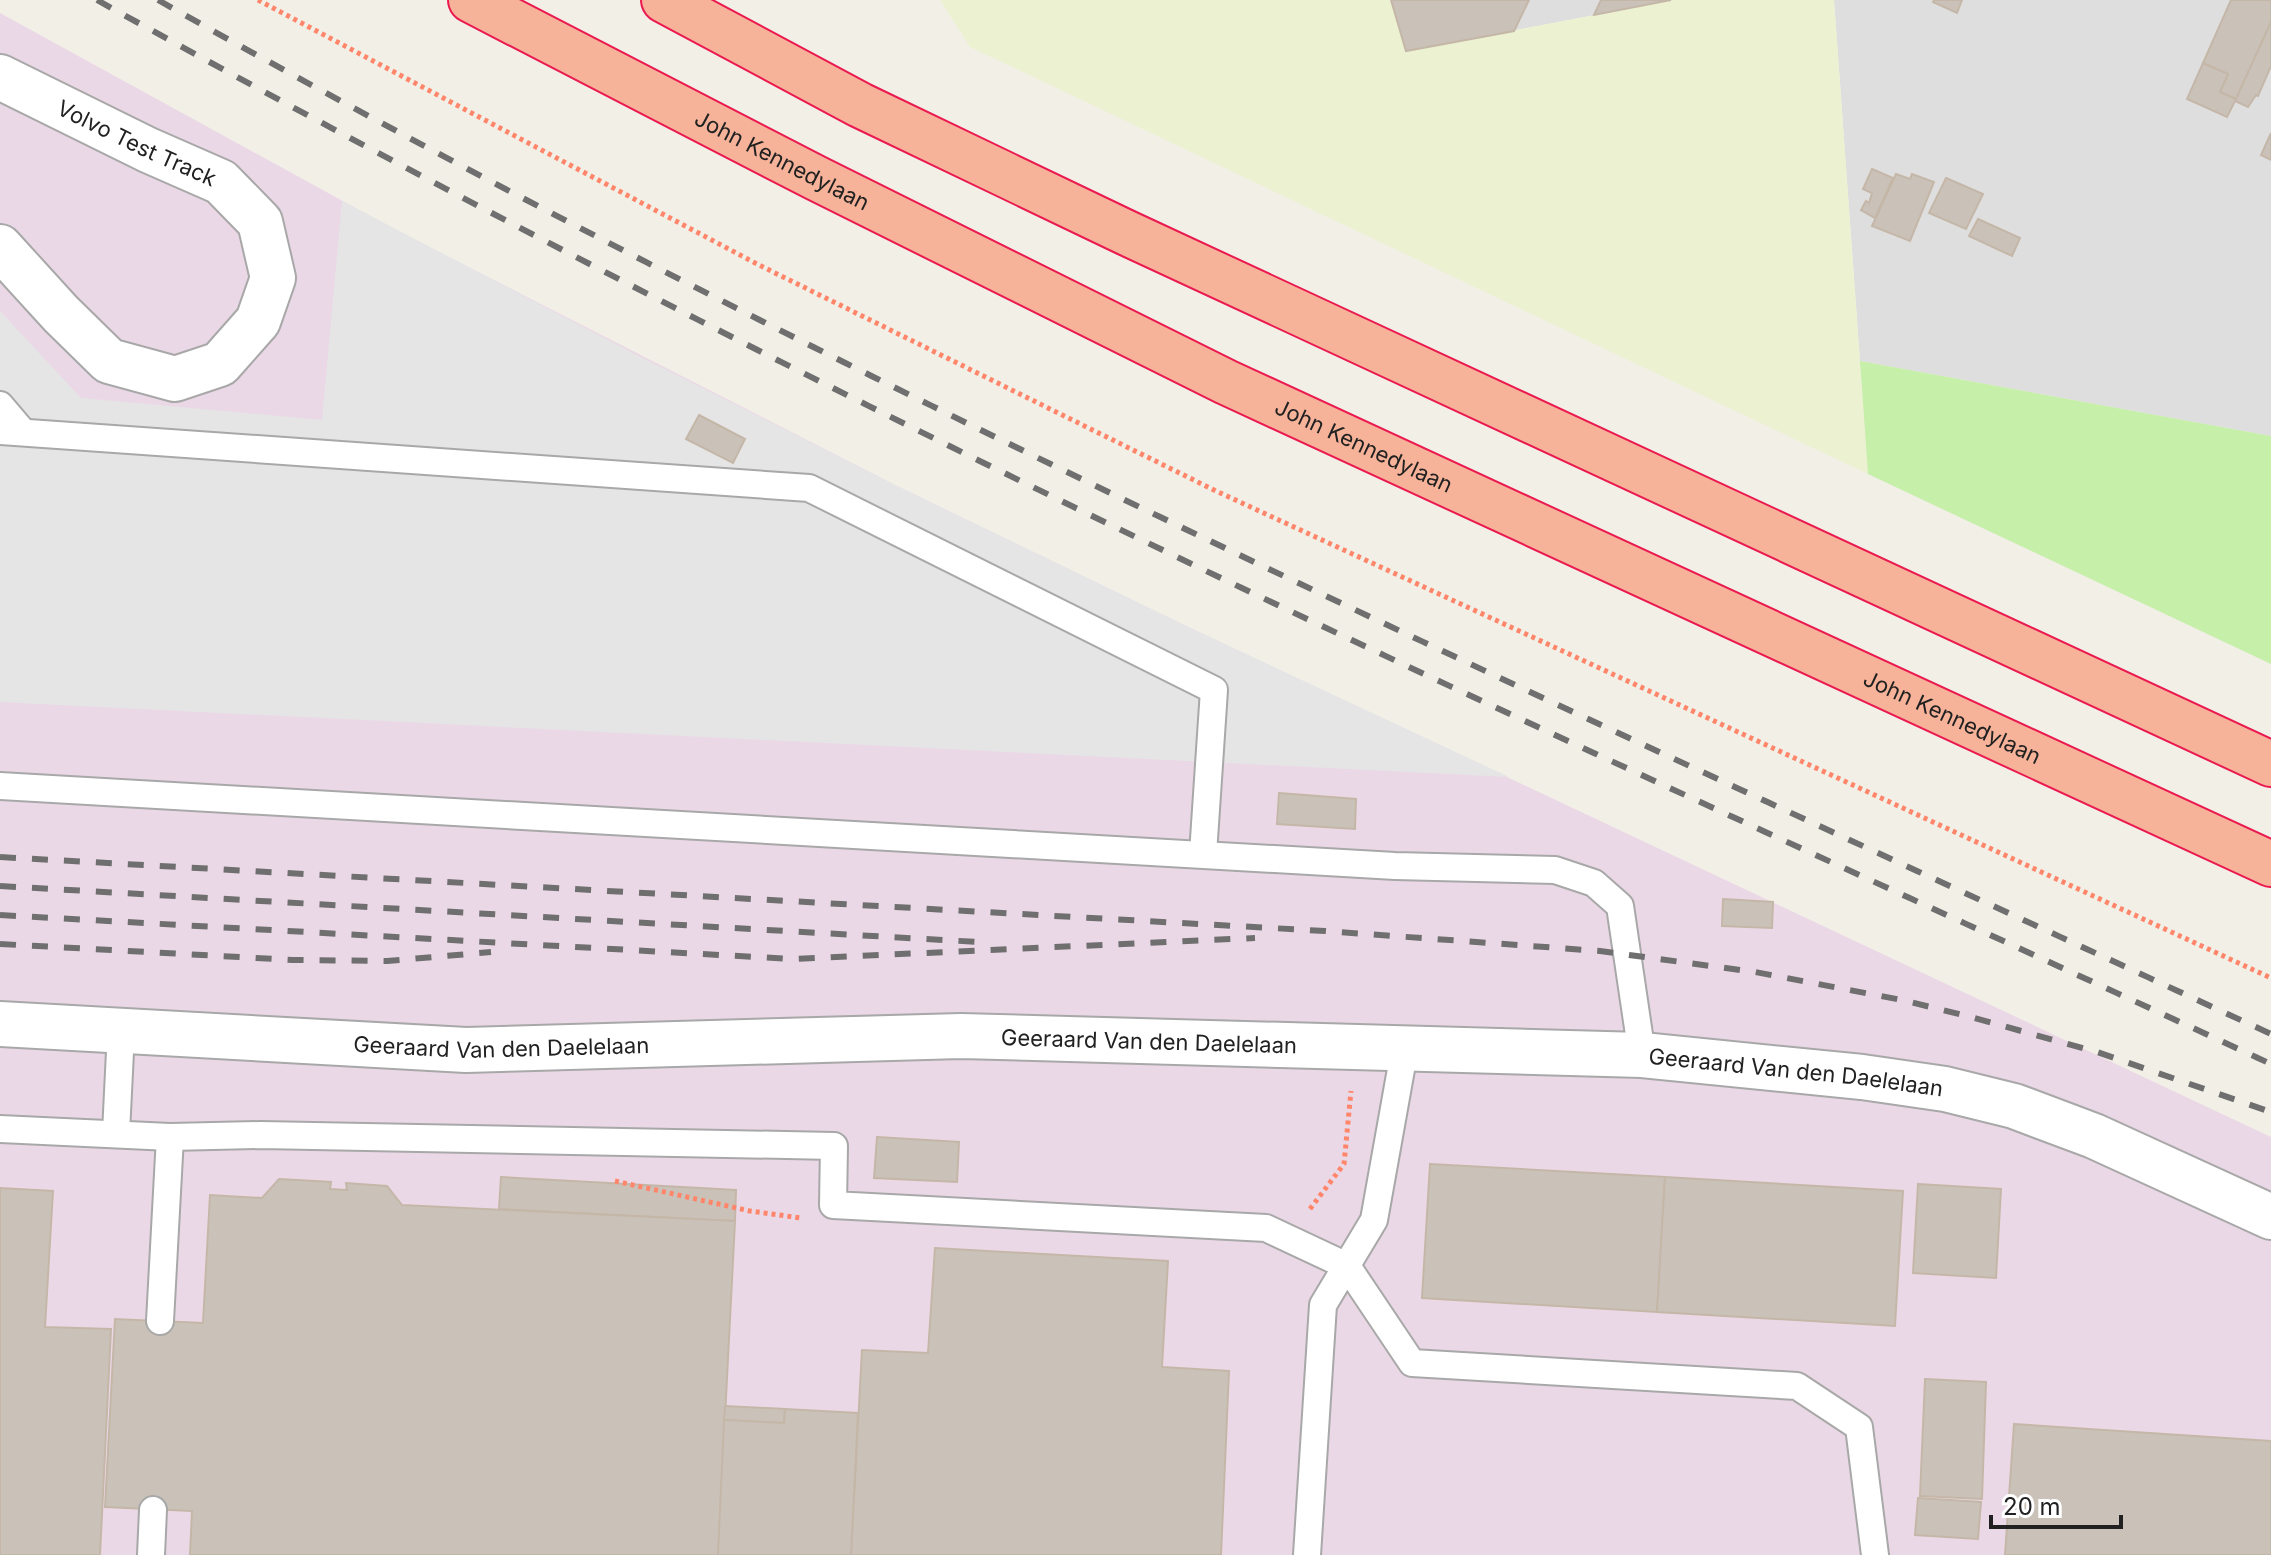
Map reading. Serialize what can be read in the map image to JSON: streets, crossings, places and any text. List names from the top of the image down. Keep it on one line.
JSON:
{"streets":{"highway":["John Kennedylaan"],"street":["Volvo Test Track","Geeraard Van den Daelelaan"]},"scale_bar":"20 m"}
